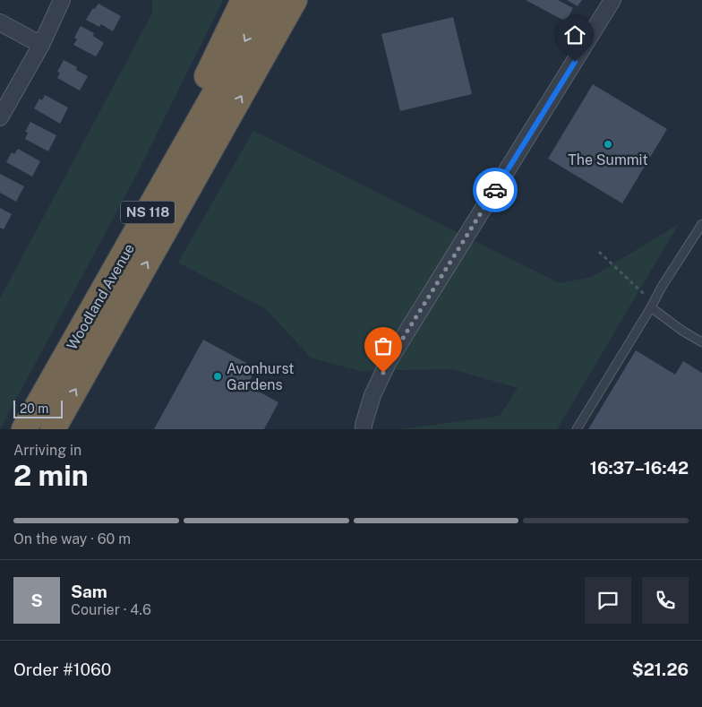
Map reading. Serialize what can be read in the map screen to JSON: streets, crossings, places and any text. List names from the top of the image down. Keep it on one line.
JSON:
{"streets":{"highway":["NS 118","Woodland Avenue"]},"places":["The Summit","Avonhurst Gardens"],"scale_bar":"20 m","page":{"scale":"20 m","heading":["2 min","Arriving in","16:37–16:42"],"panel":["Sam","Courier · 4.6","Order #1060","$21.26"],"bar":"On the way · 60 m","round":"S"}}
